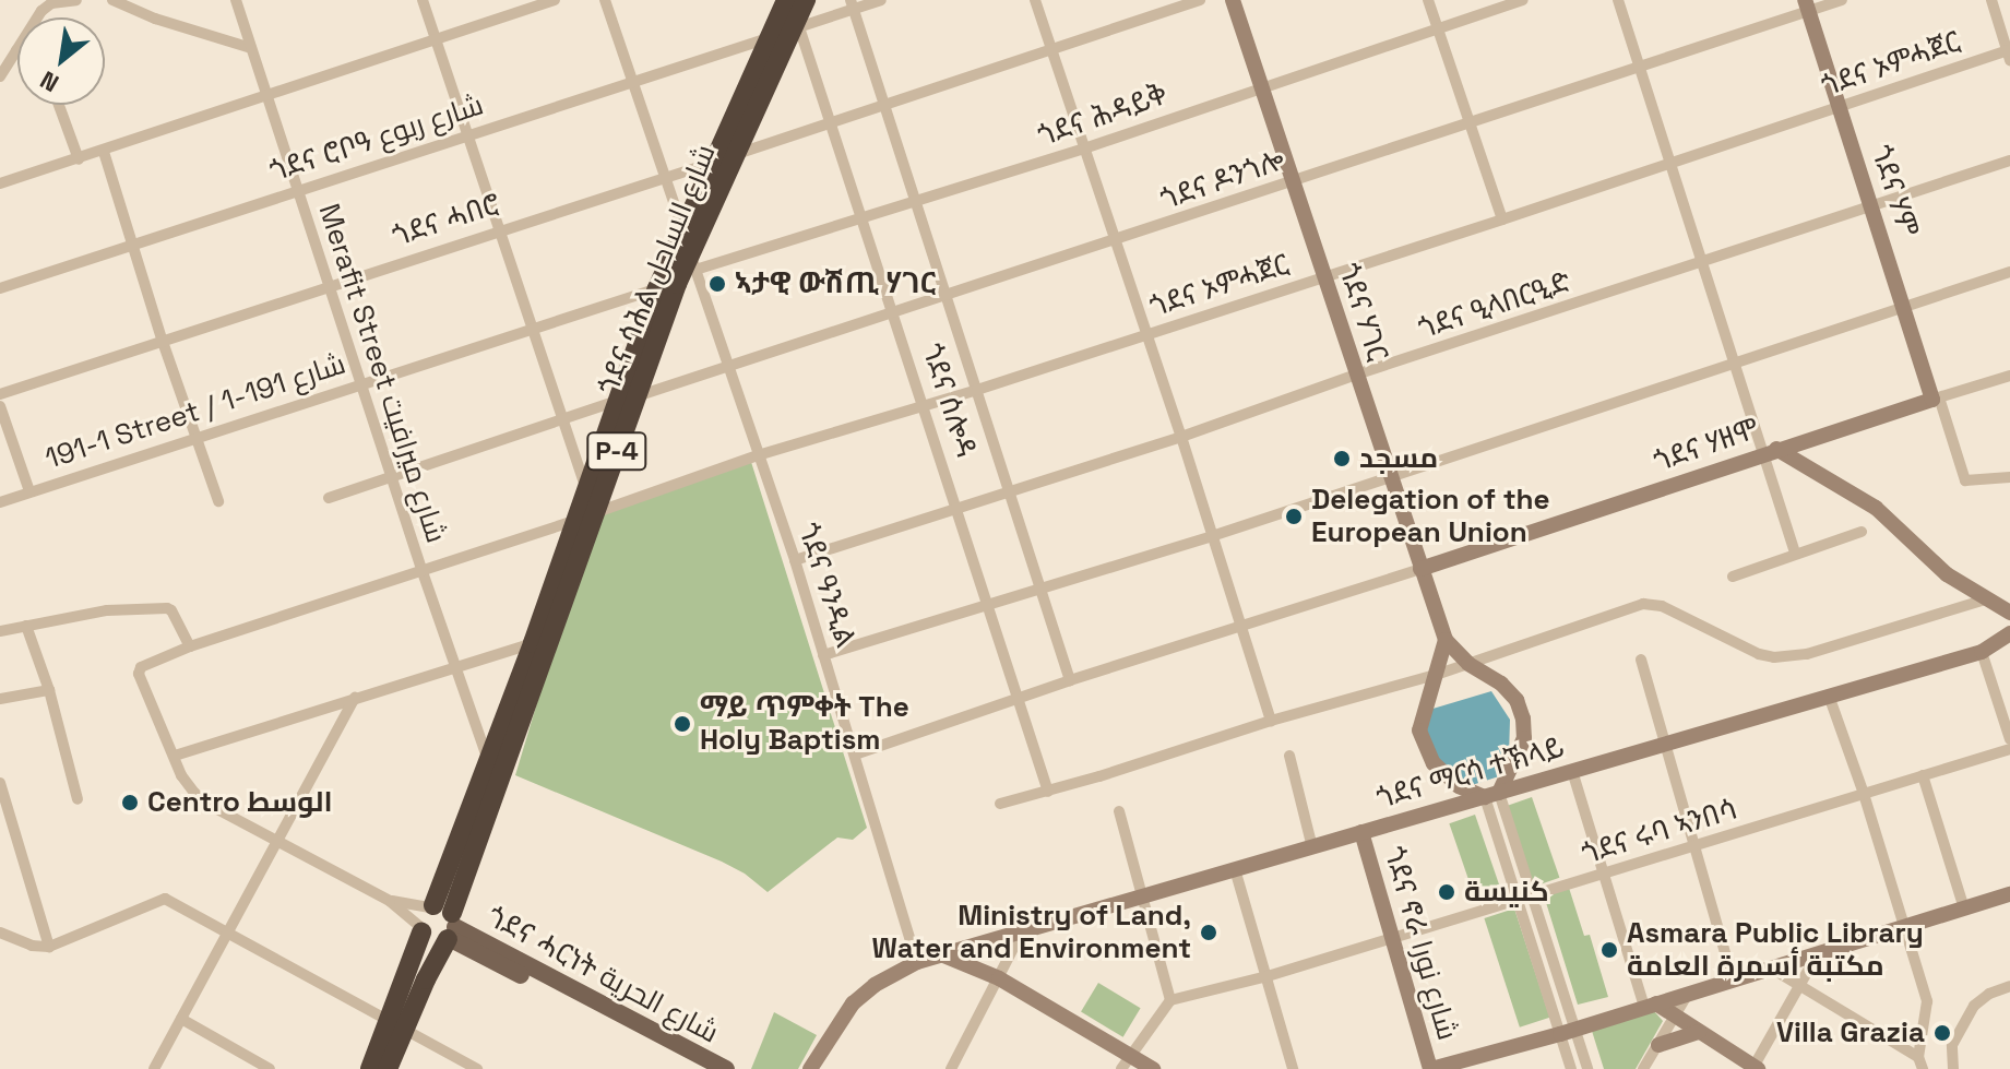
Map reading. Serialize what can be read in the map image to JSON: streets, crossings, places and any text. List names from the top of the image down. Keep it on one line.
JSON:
{"streets":{"highway":["ጎደና ሳሕል شارع الساحل","P-4"],"main road":["ጎደና ሓርነት شارع الحرية"],"street":["ጎደና ኦምሓጀር","ጎደና ሕዳይቅ","ጎደና ሮቦዓ شارع ربوع","ጎደና ዶንጎሎ","ጎደና ሃም","ጎደና ሓበሮ","ጎደና ዒላበርዒድ","ጎደና ሃገር","Merafit Street شارع ميرافيت","ጎደና ሰሎዳ","191-1 Street / شارع 191-1","ጎደና ሃዘሞ","ጎደና ዓንዲል","ጎደና ማርሳ ተኽላይ","ጎደና ሩባ ኣንበሳ","ጎደና ኖራ شارع نورا"]},"crossings":[["ጎደና ኦምሓጀር","ጎደና ሃም"],["ጎደና ኦምሓጀር","ጎደና ሳሕል شارع الساحل"],["ጎደና ኦምሓጀር","ጎደና ሃገር"],["ጎደና ኦምሓጀር","Merafit Street شارع ميرافيت"],["ጎደና ኦምሓጀር","ጎደና ሰሎዳ"],["ጎደና ኦምሓጀር","ጎደና ዓንዲል"],["ጎደና ሕዳይቅ","ጎደና ሳሕል شارع الساحل"],["ጎደና ሕዳይቅ","ጎደና ሃገር"],["ጎደና ሕዳይቅ","ጎደና ሰሎዳ"],["ጎደና ሕዳይቅ","ጎደና ዓንዲል"],["ጎደና ሮቦዓ شارع ربوع","ጎደና ሳሕል شارع الساحل"],["ጎደና ሮቦዓ شارع ربوع","Merafit Street شارع ميرافيت"],["ጎደና ሮቦዓ شارع ربوع","ጎደና ሰሎዳ"],["ጎደና ሮቦዓ شارع ربوع","ጎደና ዓንዲል"],["ጎደና ዶንጎሎ","ጎደና ሃም"],["ጎደና ዶንጎሎ","ጎደና ሳሕል شارع الساحل"],["ጎደና ዶንጎሎ","ጎደና ሃገር"],["ጎደና ዶንጎሎ","Merafit Street شارع ميرافيت"],["ጎደና ዶንጎሎ","ጎደና ሰሎዳ"],["ጎደና ዶንጎሎ","ጎደና ዓንዲል"],["ጎደና ሃም","ጎደና ዒላበርዒድ"],["ጎደና ሃም","ጎደና ሃዘሞ"],["ጎደና ሓበሮ","ጎደና ሳሕል شارع الساحل"],["ጎደና ሓበሮ","Merafit Street شارع ميرافيت"],["ጎደና ሓበሮ","ጎደና ሰሎዳ"],["ጎደና ሓበሮ","ጎደና ዓንዲል"],["ጎደና ሳሕል شارع الساحل","Merafit Street شارع ميرافيت"],["ጎደና ሳሕል شارع الساحل","ጎደና ሰሎዳ"],["ጎደና ሳሕል شارع الساحل","191-1 Street / شارع 191-1"],["ጎደና ሳሕል شارع الساحل","ጎደና ዓንዲል"],["ጎደና ሳሕል شارع الساحل","ጎደና ሓርነት شارع الحرية"],["ጎደና ዒላበርዒድ","ጎደና ሃገር"],["ጎደና ዒላበርዒድ","ጎደና ሰሎዳ"],["ጎደና ዒላበርዒድ","ጎደና ዓንዲል"],["ጎደና ሃገር","ጎደና ሃዘሞ"],["Merafit Street شارع ميرافيت","191-1 Street / شارع 191-1"],["ጎደና ዓንዲል","ጎደና ማርሳ ተኽላይ"],["ጎደና ማርሳ ተኽላይ","ጎደና ኖራ شارع نورا"],["ጎደና ሩባ ኣንበሳ","ጎደና ኖራ شارع نورا"]],"places":["ኣታዊ ውሽጢ ሃገር","مسجد","Delegation of the European Union","ማይ ጥምቀት The Holy Baptism","Centro الوسط","كنيسة","Ministry of Land, Water and Environment","Asmara Public Library مكتبة أسمرة العامة","Villa Grazia"],"north":"bottom left"}
